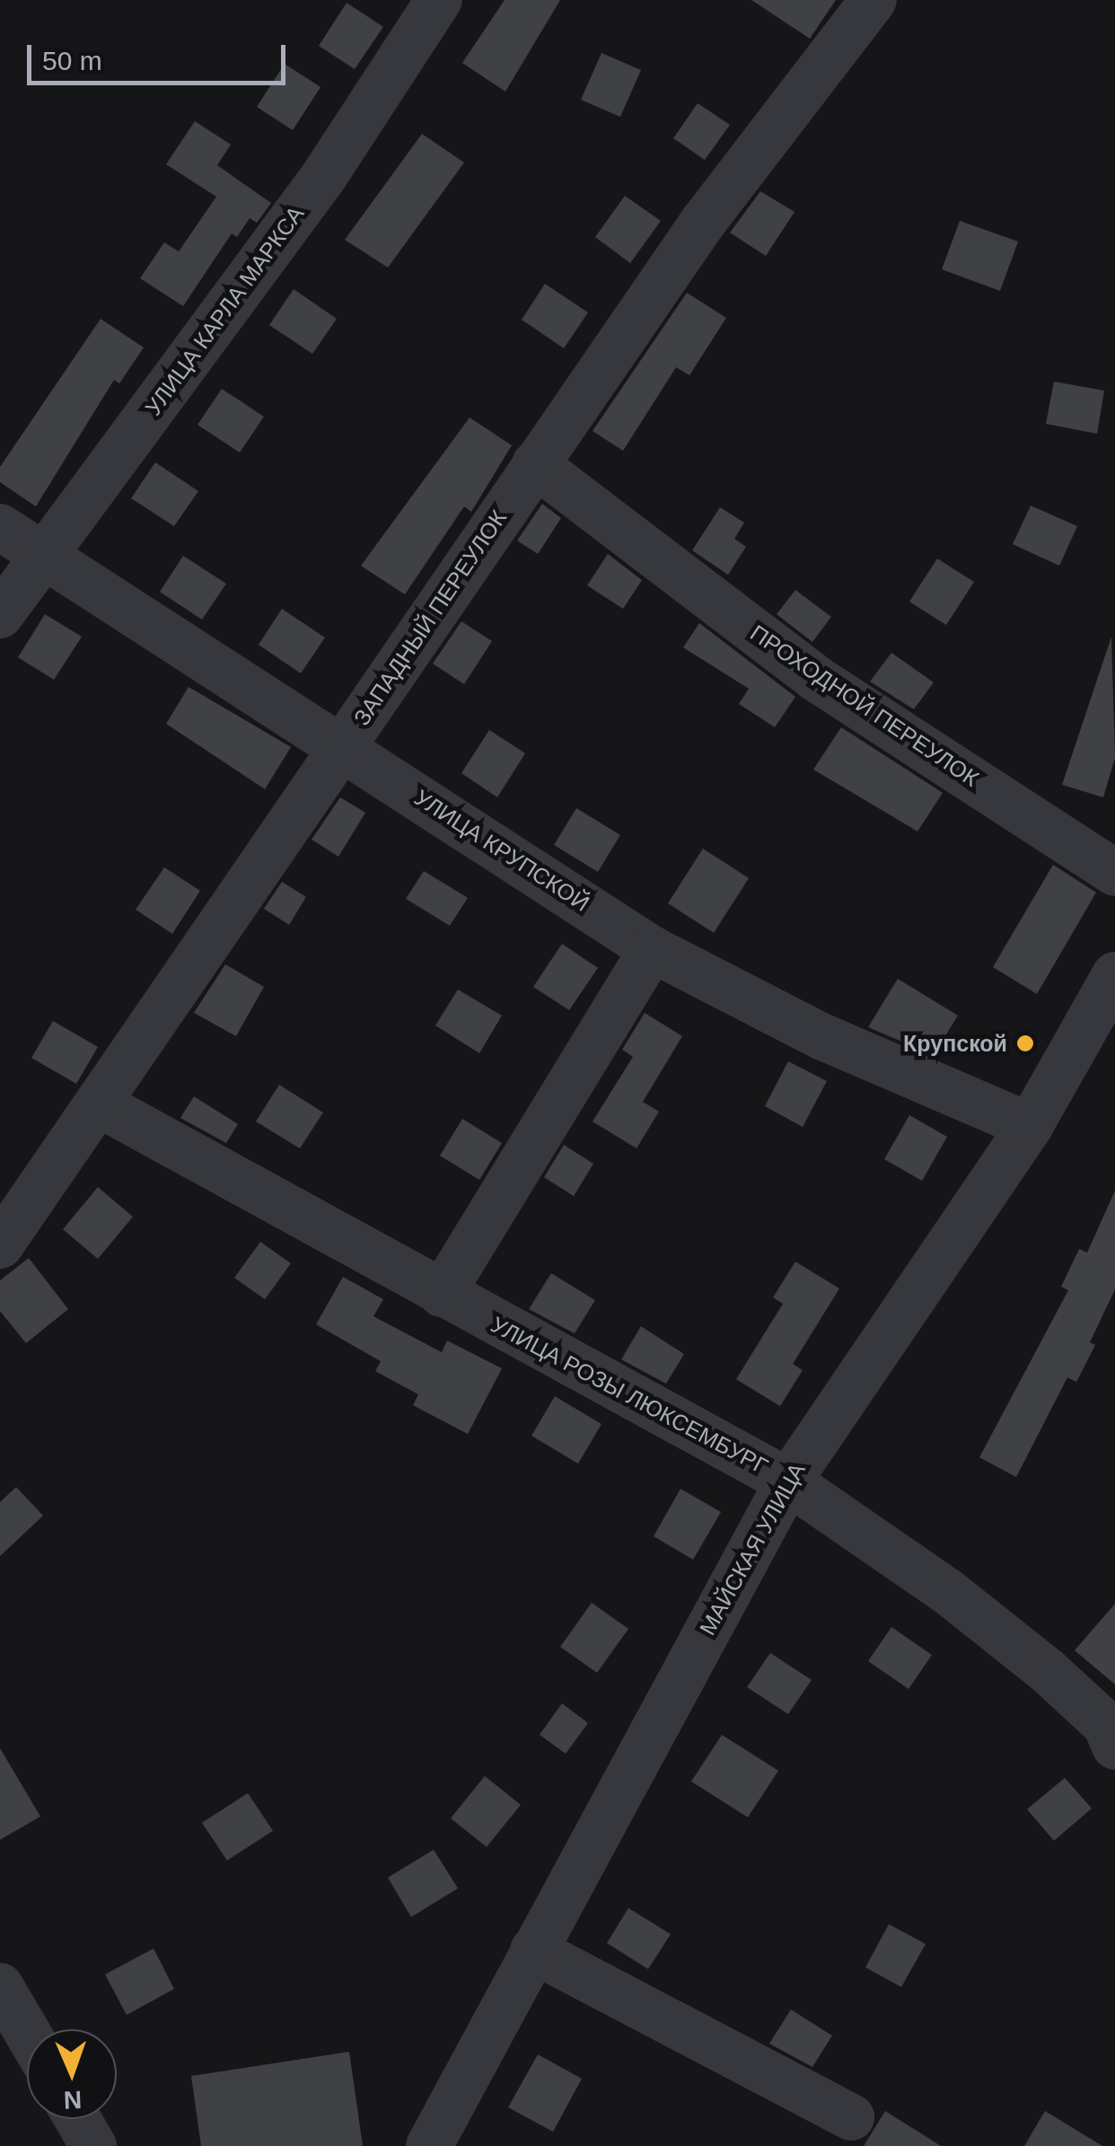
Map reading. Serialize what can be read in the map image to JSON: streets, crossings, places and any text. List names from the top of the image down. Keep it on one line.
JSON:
{"streets":{"street":["УЛИЦА КАРЛА МАРКСА","ЗАПАДНЫЙ ПЕРЕУЛОК","ПРОХОДНОЙ ПЕРЕУЛОК","УЛИЦА КРУПСКОЙ","УЛИЦА РОЗЫ ЛЮКСЕМБУРГ","МАЙСКАЯ УЛИЦА"]},"crossings":[["УЛИЦА КАРЛА МАРКСА","УЛИЦА КРУПСКОЙ"],["ЗАПАДНЫЙ ПЕРЕУЛОК","ПРОХОДНОЙ ПЕРЕУЛОК"],["ЗАПАДНЫЙ ПЕРЕУЛОК","УЛИЦА КРУПСКОЙ"],["ЗАПАДНЫЙ ПЕРЕУЛОК","УЛИЦА РОЗЫ ЛЮКСЕМБУРГ"],["УЛИЦА КРУПСКОЙ","МАЙСКАЯ УЛИЦА"],["УЛИЦА РОЗЫ ЛЮКСЕМБУРГ","МАЙСКАЯ УЛИЦА"]],"places":["Крупской"],"scale_bar":"50 m","north":"bottom"}
